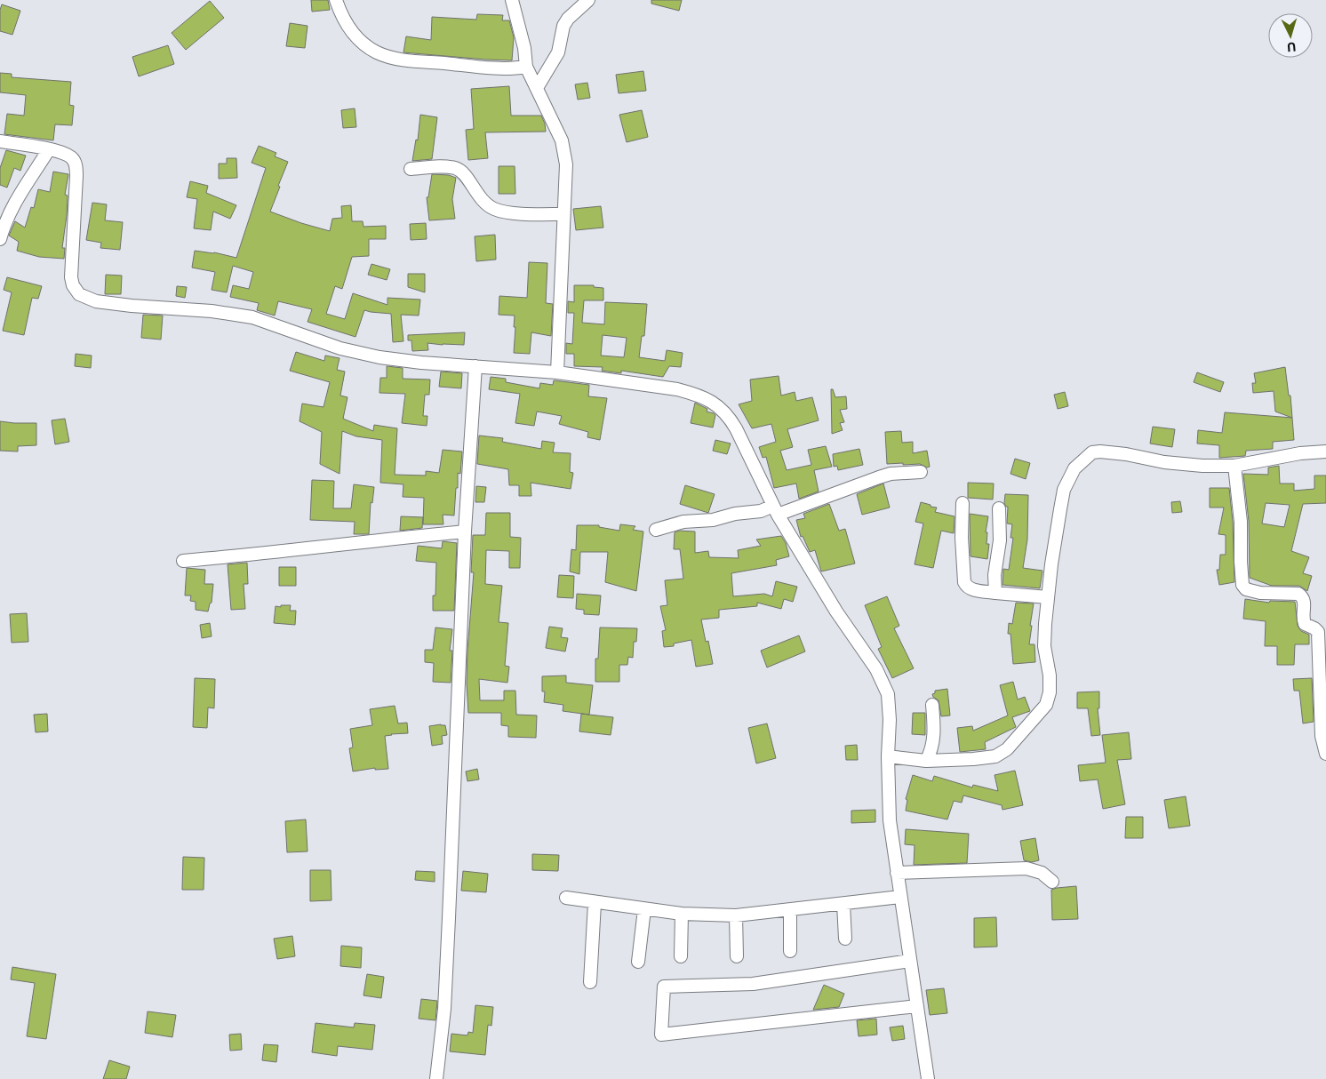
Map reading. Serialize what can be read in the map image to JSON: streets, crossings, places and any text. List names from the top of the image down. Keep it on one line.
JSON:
{"north":"bottom"}
